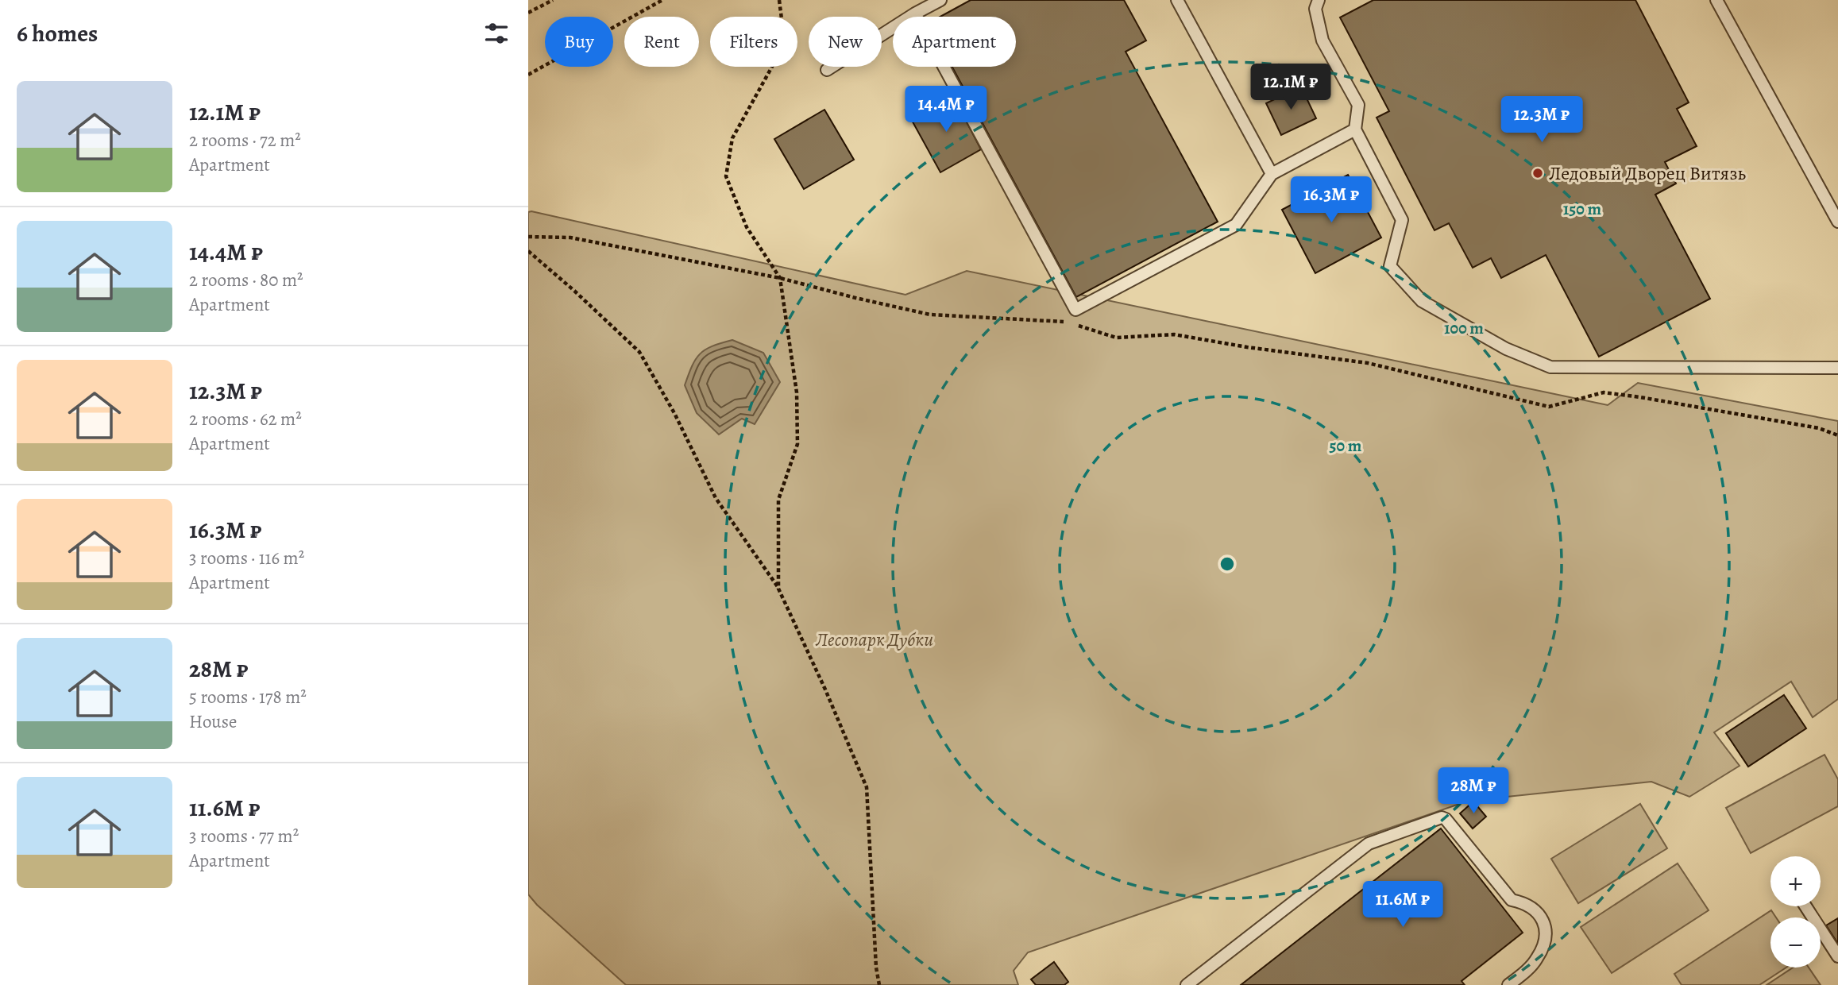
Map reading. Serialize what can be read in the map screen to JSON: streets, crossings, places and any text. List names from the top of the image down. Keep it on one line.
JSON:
{"parks":["Лесопарк Дубки"],"places":["Ледовый Дворец Витязь"],"page":{"heading":"6 homes","chip":["Buy","Rent","Filters","New","Apartment"],"price":["12.1M ₽","14.4M ₽","12.3M ₽","16.3M ₽","28M ₽","11.6M ₽"],"list":[{"name":"12.1M ₽","note":"2 rooms · 72 m² · Apartment"},{"name":"14.4M ₽","note":"2 rooms · 80 m² · Apartment"},{"name":"12.3M ₽","note":"2 rooms · 62 m² · Apartment"},{"name":"16.3M ₽","note":"3 rooms · 116 m² · Apartment"},{"name":"28M ₽","note":"5 rooms · 178 m² · House"},{"name":"11.6M ₽","note":"3 rooms · 77 m² · Apartment"}],"map_buttons":["+","−"]},"rings":["150 m","100 m","50 m"]}
